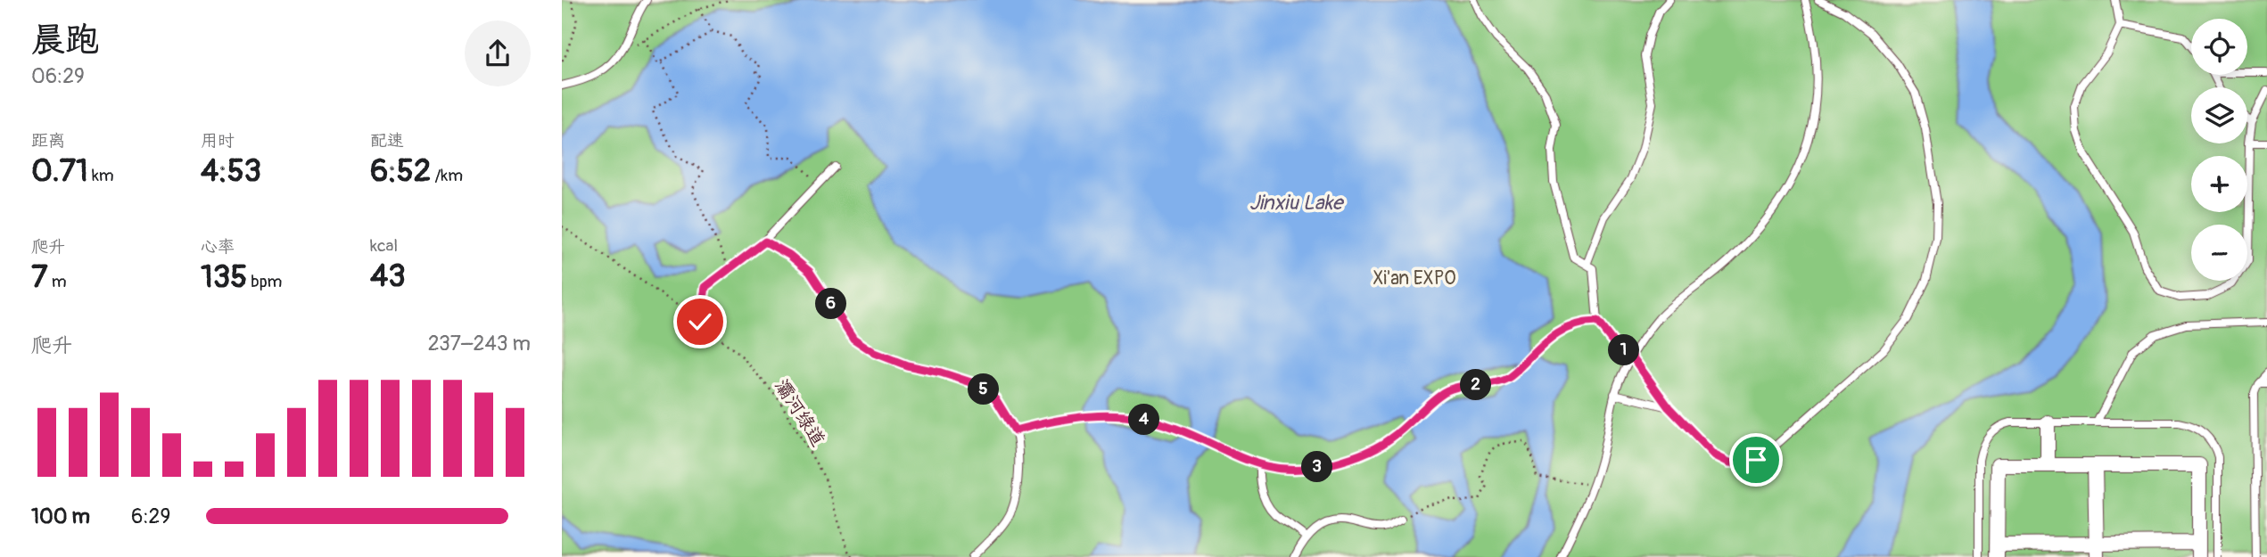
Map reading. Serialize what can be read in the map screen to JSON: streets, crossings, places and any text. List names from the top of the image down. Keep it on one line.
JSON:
{"streets":{"path":["灞河绿道"]},"water":["Jinxiu Lake"],"parks":["Xi'an EXPO"],"page":{"heading":["晨跑","06:29"],"map_buttons":["+","−"],"stats":[["距离","0.71 km"],["用时","4:53"],["配速","6:52 /km"],["爬升","7 m"],["心率","135 bpm"],["kcal","43"]],"pins":["6","1","2","5","4","3"],"chart":["爬升","237–243 m"],"list":[{"name":"100 m","note":"6:29"}]}}
